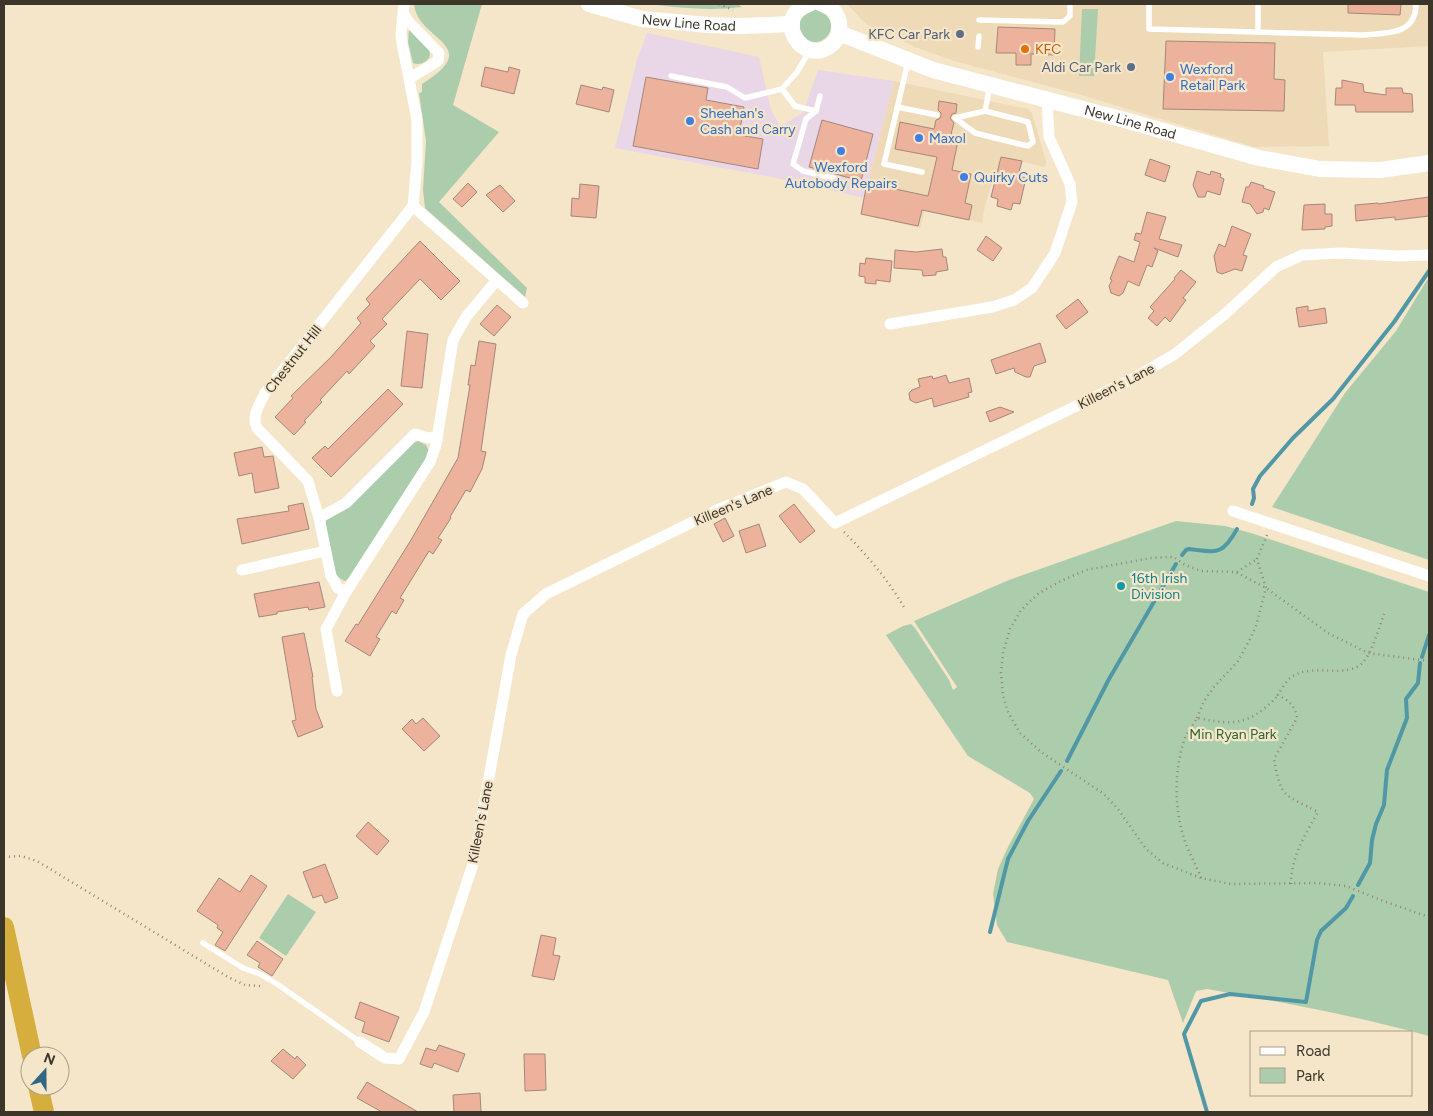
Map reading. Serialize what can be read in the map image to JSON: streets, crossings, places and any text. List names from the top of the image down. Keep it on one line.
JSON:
{"streets":{"main road":["New Line Road"],"street":["Chestnut Hill","Killeen's Lane"]},"parks":["Min Ryan Park"],"places":["KFC Car Park","KFC","Aldi Car Park","Wexford Retail Park","Sheehan's Cash and Carry","Maxol","Wexford Autobody Repairs","Quirky Cuts","16th Irish Division"],"legend":["Road","Park"],"north":"top"}
